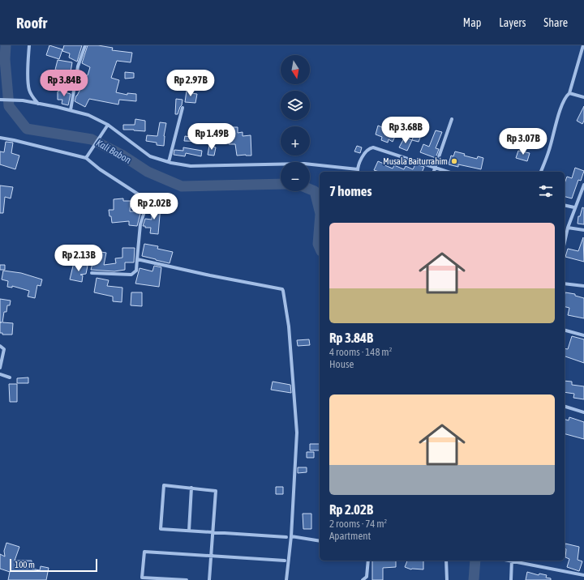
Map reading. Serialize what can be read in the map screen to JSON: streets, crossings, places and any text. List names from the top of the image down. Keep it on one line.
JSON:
{"water":["Kali Babon"],"places":["Musala Baiturrahim"],"scale_bar":"100 m","north":"bottom","page":{"header":"Roofr","nav":["Map","Layers","Share"],"map_buttons":["+","−"],"price":["Rp 3.84B","Rp 2.97B","Rp 3.68B","Rp 1.49B","Rp 3.07B","Rp 2.02B","Rp 2.13B"],"heading":"7 homes","list":[{"name":"Rp 3.84B","note":"4 rooms · 148 m² · House"},{"name":"Rp 2.02B","note":"2 rooms · 74 m² · Apartment"}],"scale":"100 m"}}
